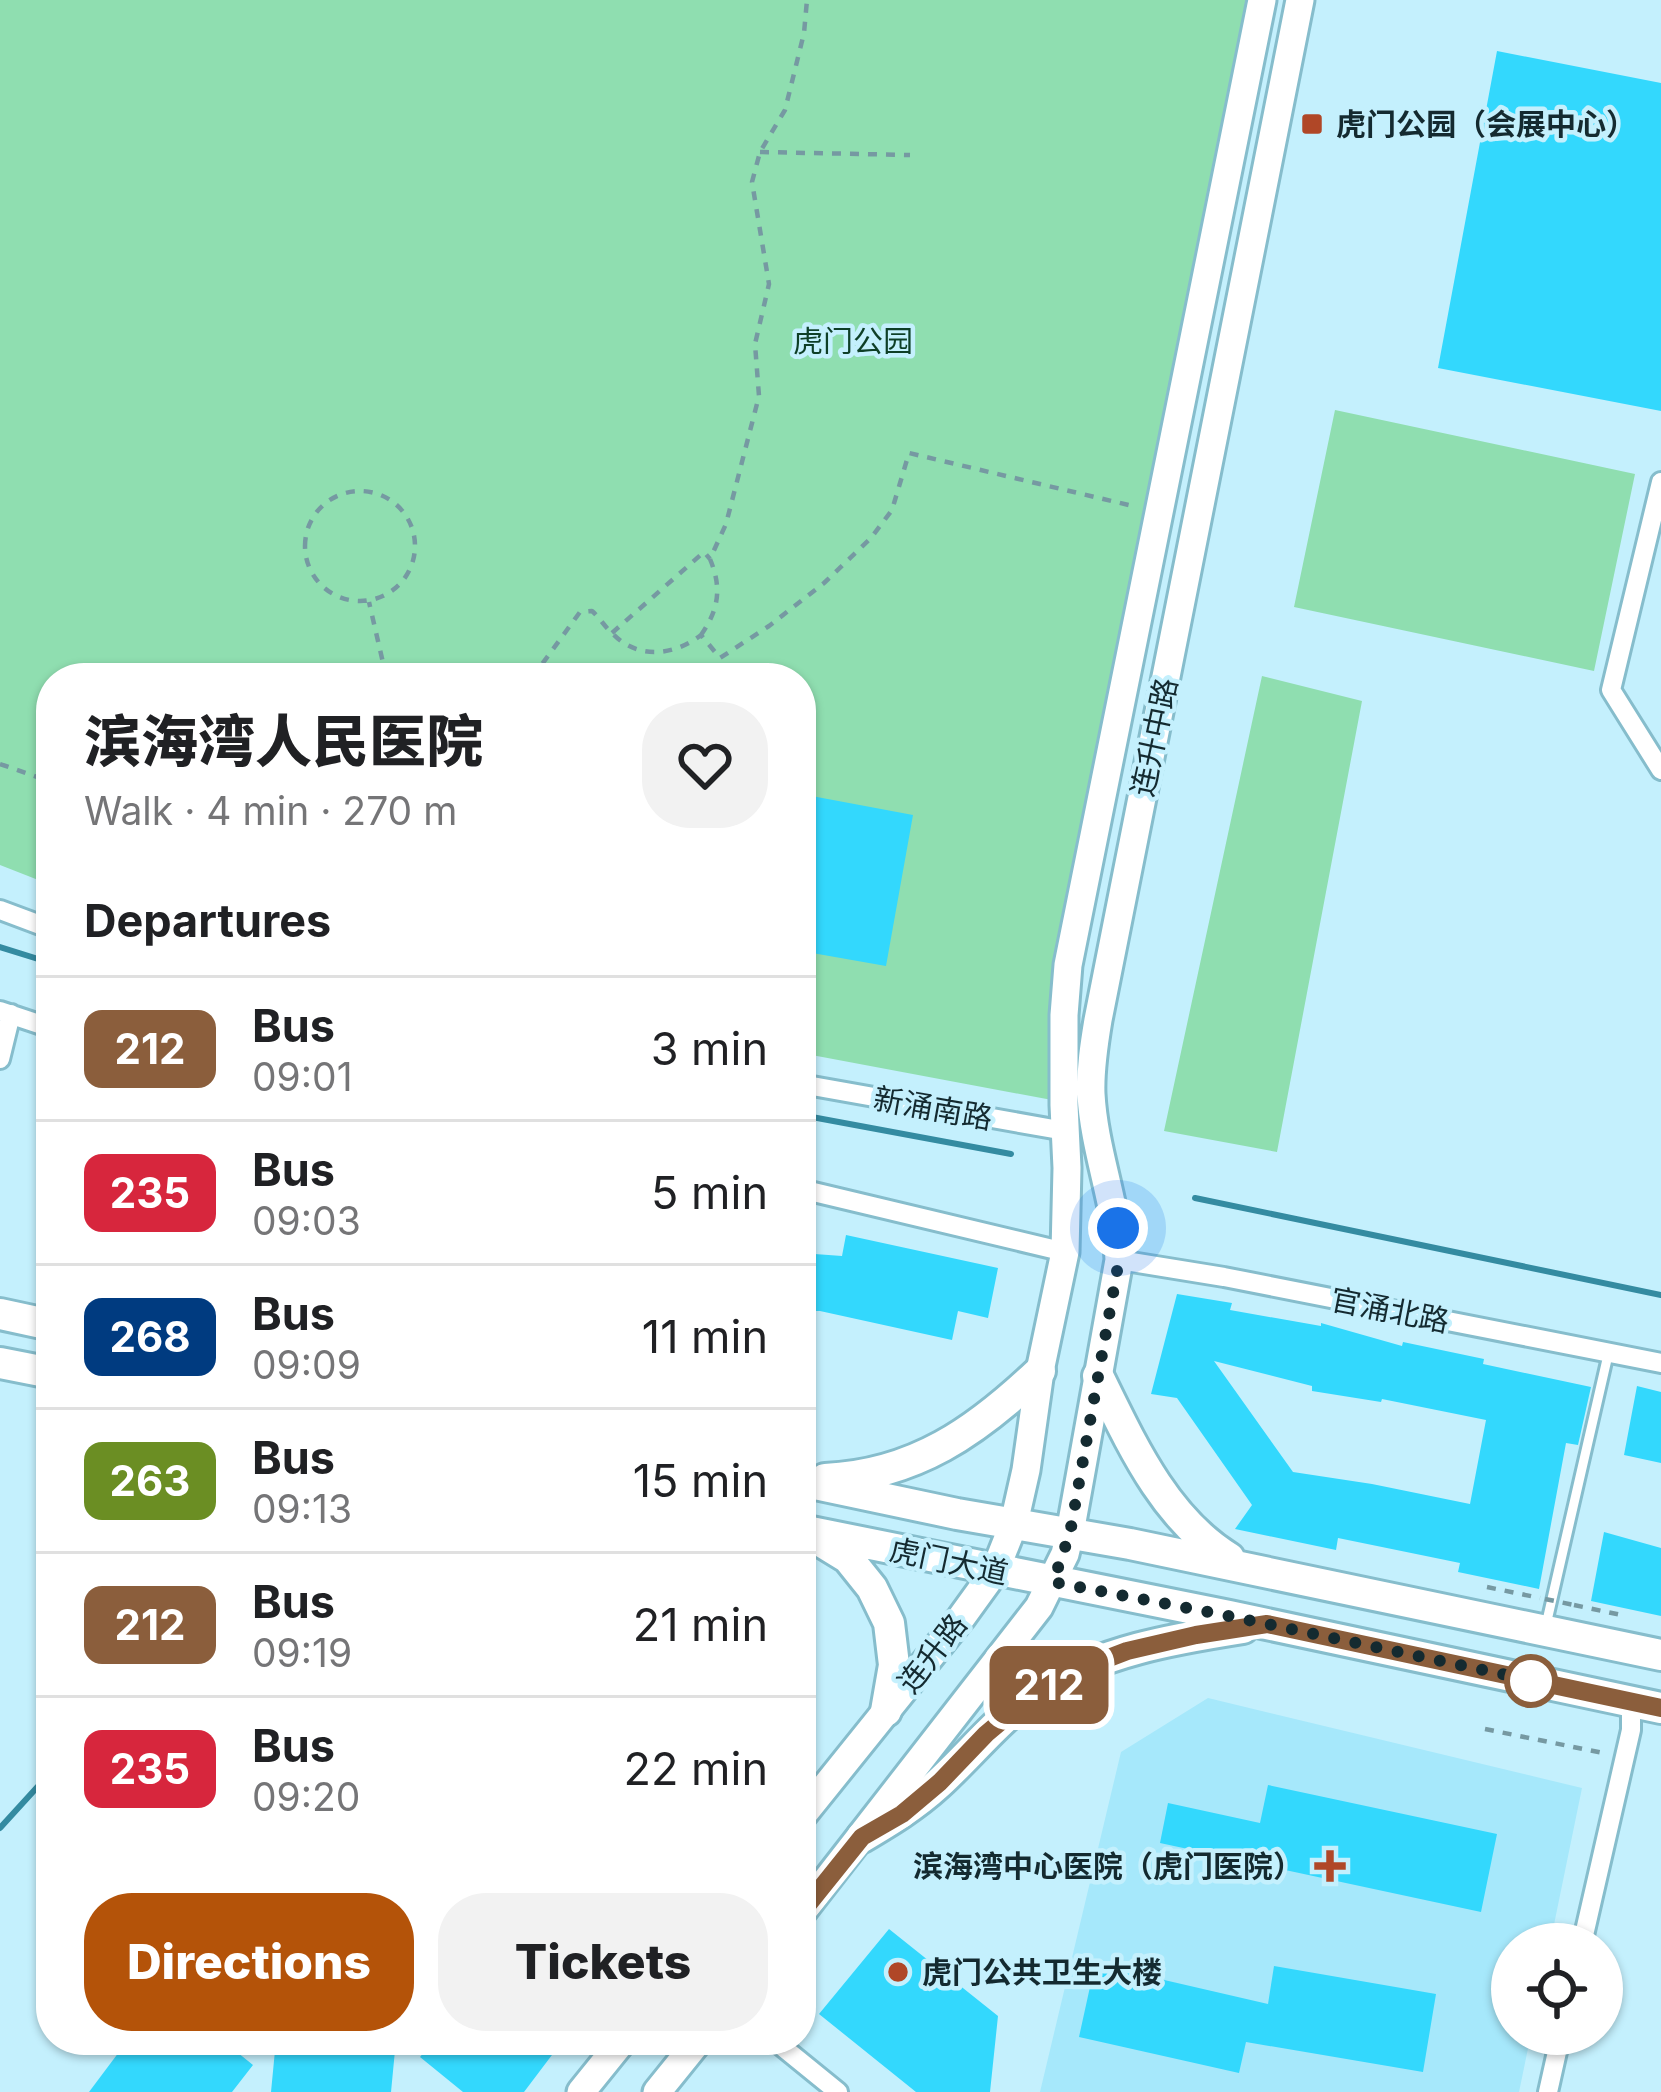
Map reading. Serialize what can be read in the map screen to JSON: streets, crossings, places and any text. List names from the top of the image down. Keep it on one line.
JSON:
{"streets":{"main road":["连升中路","虎门大道","连升路"],"street":["新涌南路","官涌北路"]},"crossings":[["连升中路","新涌南路"],["连升中路","官涌北路"],["连升中路","连升路"],["虎门大道","连升路"]],"parks":["虎门公园"],"places":{"transit":["虎门公园（会展中心）"],"health":["滨海湾中心医院（虎门医院）"],"other":["虎门公共卫生大楼"]},"lines":["bus line 212"],"page":{"on_map":"212","heading":[["滨海湾人民医院","Walk · 4 min · 270 m"],"Departures"],"list":[{"mark":"212","name":"Bus","note":"09:01","value":"3 min"},{"mark":"235","name":"Bus","note":"09:03","value":"5 min"},{"mark":"268","name":"Bus","note":"09:09","value":"11 min"},{"mark":"263","name":"Bus","note":"09:13","value":"15 min"},{"mark":"212","name":"Bus","note":"09:19","value":"21 min"},{"mark":"235","name":"Bus","note":"09:20","value":"22 min"}],"buttons":["Directions","Tickets"]}}
